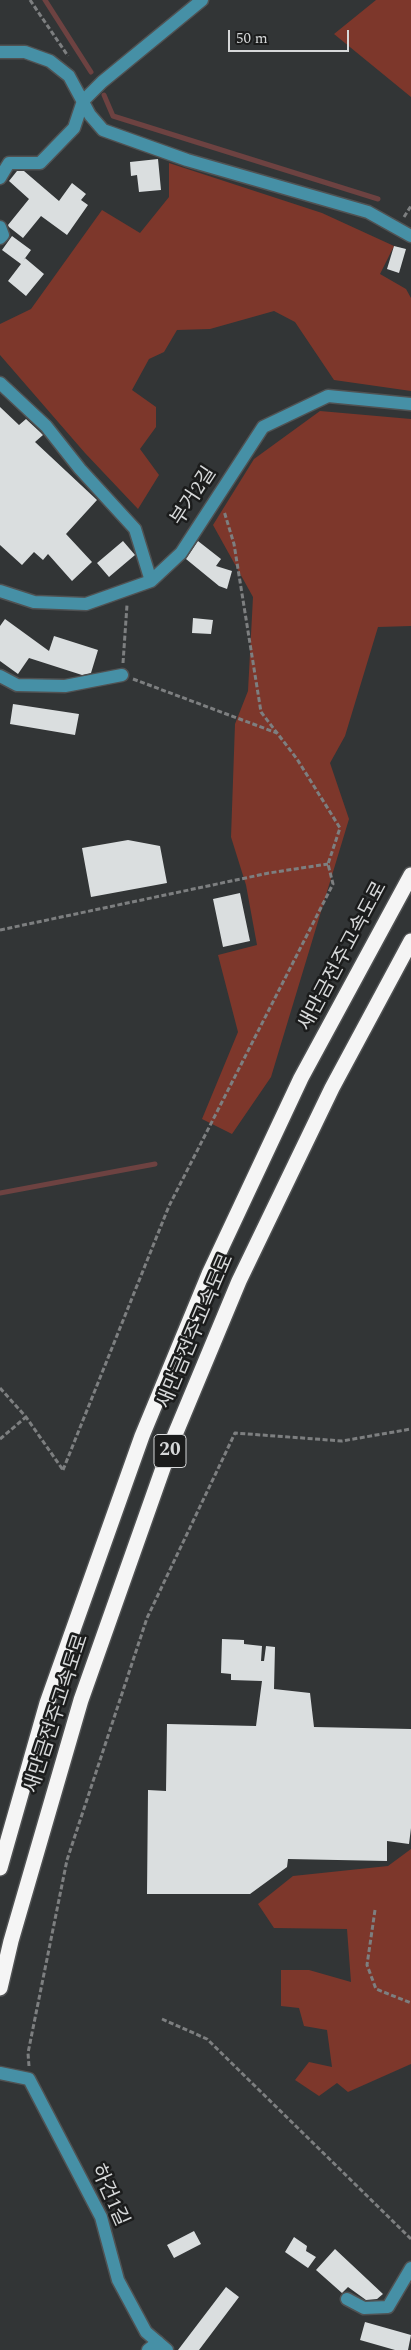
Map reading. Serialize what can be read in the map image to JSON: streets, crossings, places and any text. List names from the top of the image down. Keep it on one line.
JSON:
{"streets":{"highway":["새만금전주고속도로","20"],"street":["부거2길","하건1길"]},"scale_bar":"50 m"}
